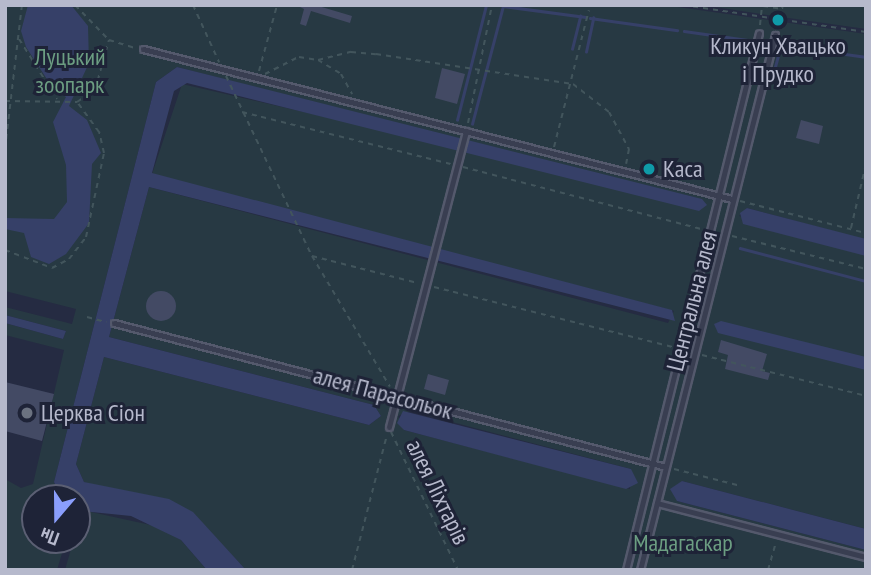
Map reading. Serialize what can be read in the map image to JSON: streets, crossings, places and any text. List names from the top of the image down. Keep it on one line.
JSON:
{"streets":{"street":["Центральна алея","алея Парасольок"],"path":["алея Ліхтарів"]},"crossings":[["Центральна алея","алея Парасольок"]],"parks":["Луцький зоопарк","Мадагаскар"],"places":["Кликун Хвацько і Прудко","Каса","Церква Сіон"],"north":"bottom"}
